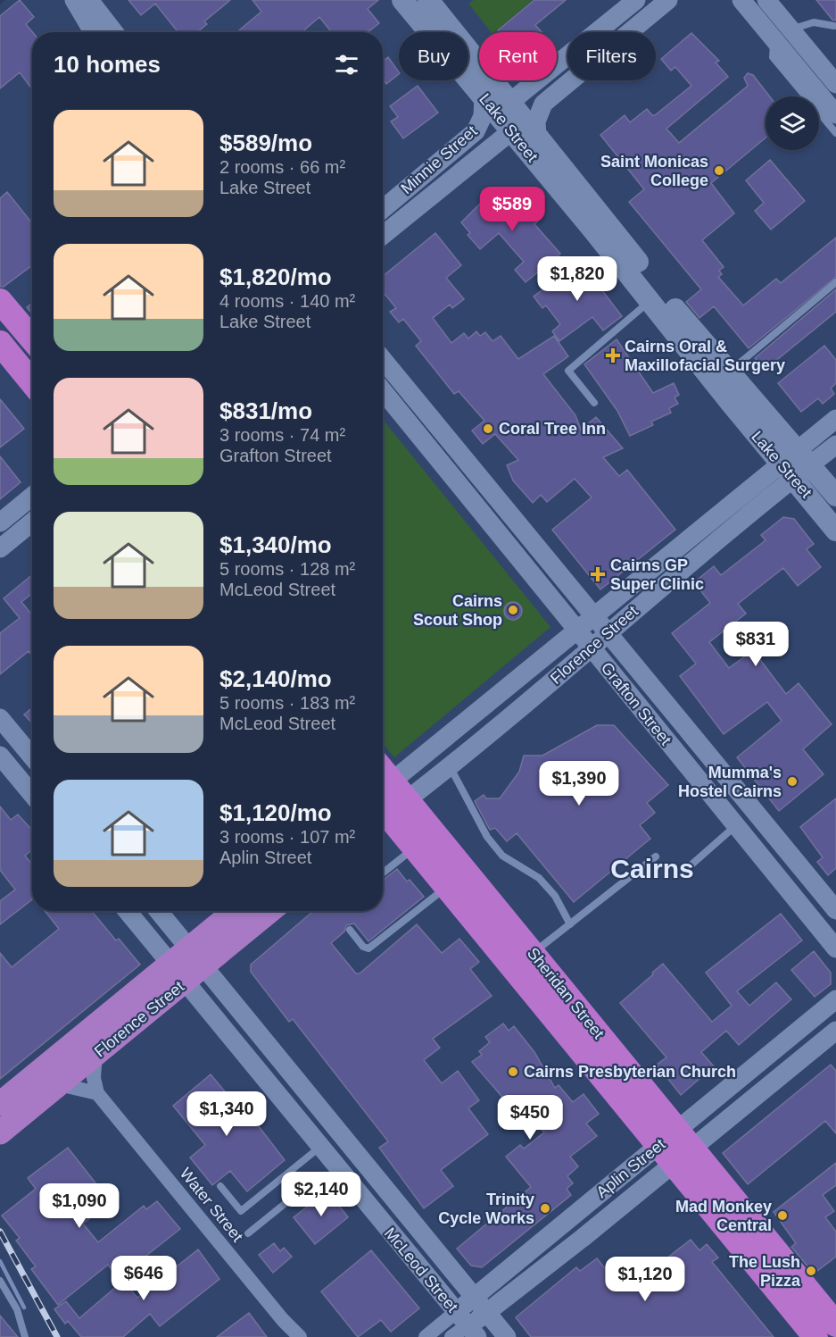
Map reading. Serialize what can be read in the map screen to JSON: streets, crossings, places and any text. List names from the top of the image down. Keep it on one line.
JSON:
{"streets":{"highway":["Sheridan Street"],"main road":["Lake Street","Florence Street"],"street":["Minnie Street","Grafton Street","Aplin Street","Water Street","McLeod Street"]},"crossings":[["Lake Street","Minnie Street"],["Lake Street","Florence Street"],["Florence Street","Grafton Street"],["Florence Street","Sheridan Street"],["Florence Street","McLeod Street"],["Sheridan Street","Aplin Street"],["Aplin Street","McLeod Street"]],"districts":["Cairns"],"places":{"other":["Saint Monicas College","Coral Tree Inn","Cairns Scout Shop","Mumma's Hostel Cairns","Cairns Presbyterian Church","Trinity Cycle Works","Mad Monkey Central","The Lush Pizza"],"health":["Cairns Oral & Maxillofacial Surgery","Cairns GP Super Clinic"]},"page":{"chip":["Buy","Rent","Filters"],"heading":"10 homes","list":[{"name":"$589/mo","note":"2 rooms · 66 m² · Lake Street"},{"name":"$1,820/mo","note":"4 rooms · 140 m² · Lake Street"},{"name":"$831/mo","note":"3 rooms · 74 m² · Grafton Street"},{"name":"$1,340/mo","note":"5 rooms · 128 m² · McLeod Street"},{"name":"$2,140/mo","note":"5 rooms · 183 m² · McLeod Street"},{"name":"$1,120/mo","note":"3 rooms · 107 m² · Aplin Street"}],"price":["$589","$1,820","$831","$1,390","$1,340","$450","$2,140","$1,090","$646","$1,120"]}}
